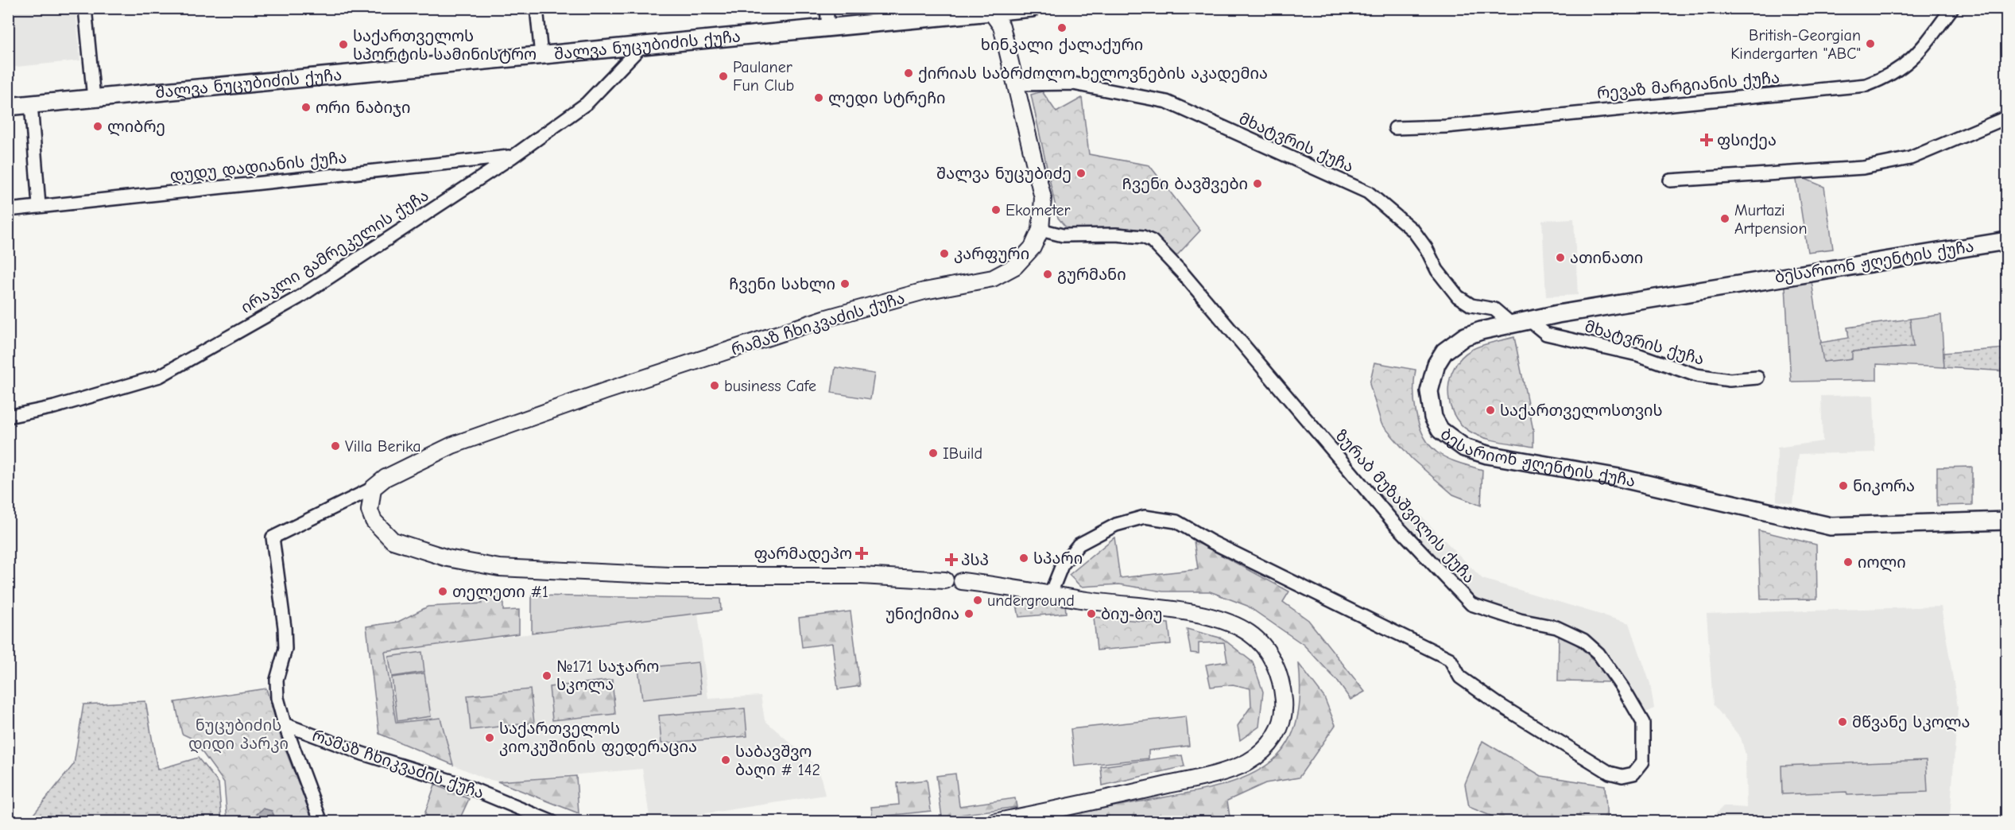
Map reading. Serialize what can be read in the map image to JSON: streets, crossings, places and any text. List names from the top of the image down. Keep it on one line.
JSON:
{"streets":{"main road":["შალვა ნუცუბიძის ქუჩა","ბესარიონ ჟღენტის ქუჩა"],"street":["რევაზ მარგიანის ქუჩა","მხატვრის ქუჩა","დუდუ დადიანის ქუჩა","ირაკლი გამრეკელის ქუჩა","რამაზ ჩხიკვაძის ქუჩა","ზურაბ მუზაშვილის ქუჩა"]},"crossings":[["შალვა ნუცუბიძის ქუჩა","ირაკლი გამრეკელის ქუჩა"],["შალვა ნუცუბიძის ქუჩა","რამაზ ჩხიკვაძის ქუჩა"],["მხატვრის ქუჩა","ბესარიონ ჟღენტის ქუჩა"],["მხატვრის ქუჩა","რამაზ ჩხიკვაძის ქუჩა"],["დუდუ დადიანის ქუჩა","ირაკლი გამრეკელის ქუჩა"],["რამაზ ჩხიკვაძის ქუჩა","ზურაბ მუზაშვილის ქუჩა"]],"parks":["ნუცუბიძის დიდი პარკი"],"places":{"other":["ხინკალი ქალაქური","British-Georgian Kindergarten \"ABC\"","საქართველოს სპორტის სამინისტრო","ქირიას საბრძოლო ხელოვნების აკადემია","Paulaner Fun Club","ლედი სტრეჩი","ორი ნაბიჯი","ლიბრე","შალვა ნუცუბიძე","Ჩვენი ბავშვები","Ekometer","Murtazi Artpension","კარფური","ათინათი","გურმანი","ჩვენი სახლი","business Cafe","საქართველოსთვის","Villa Berika","IBuild","ნიკორა","სპარი","იოლი","თელეთი #1","underground","უნიქიმია","ბიუ ბიუ","№171 საჯარო სკოლა","მწვანე სკოლა","საქართველოს კიოკუშინის ფედერაცია","საბავშვო ბაღი # 142"],"health":["ფსიქეა","ფარმადეპო","პსპ"]}}
